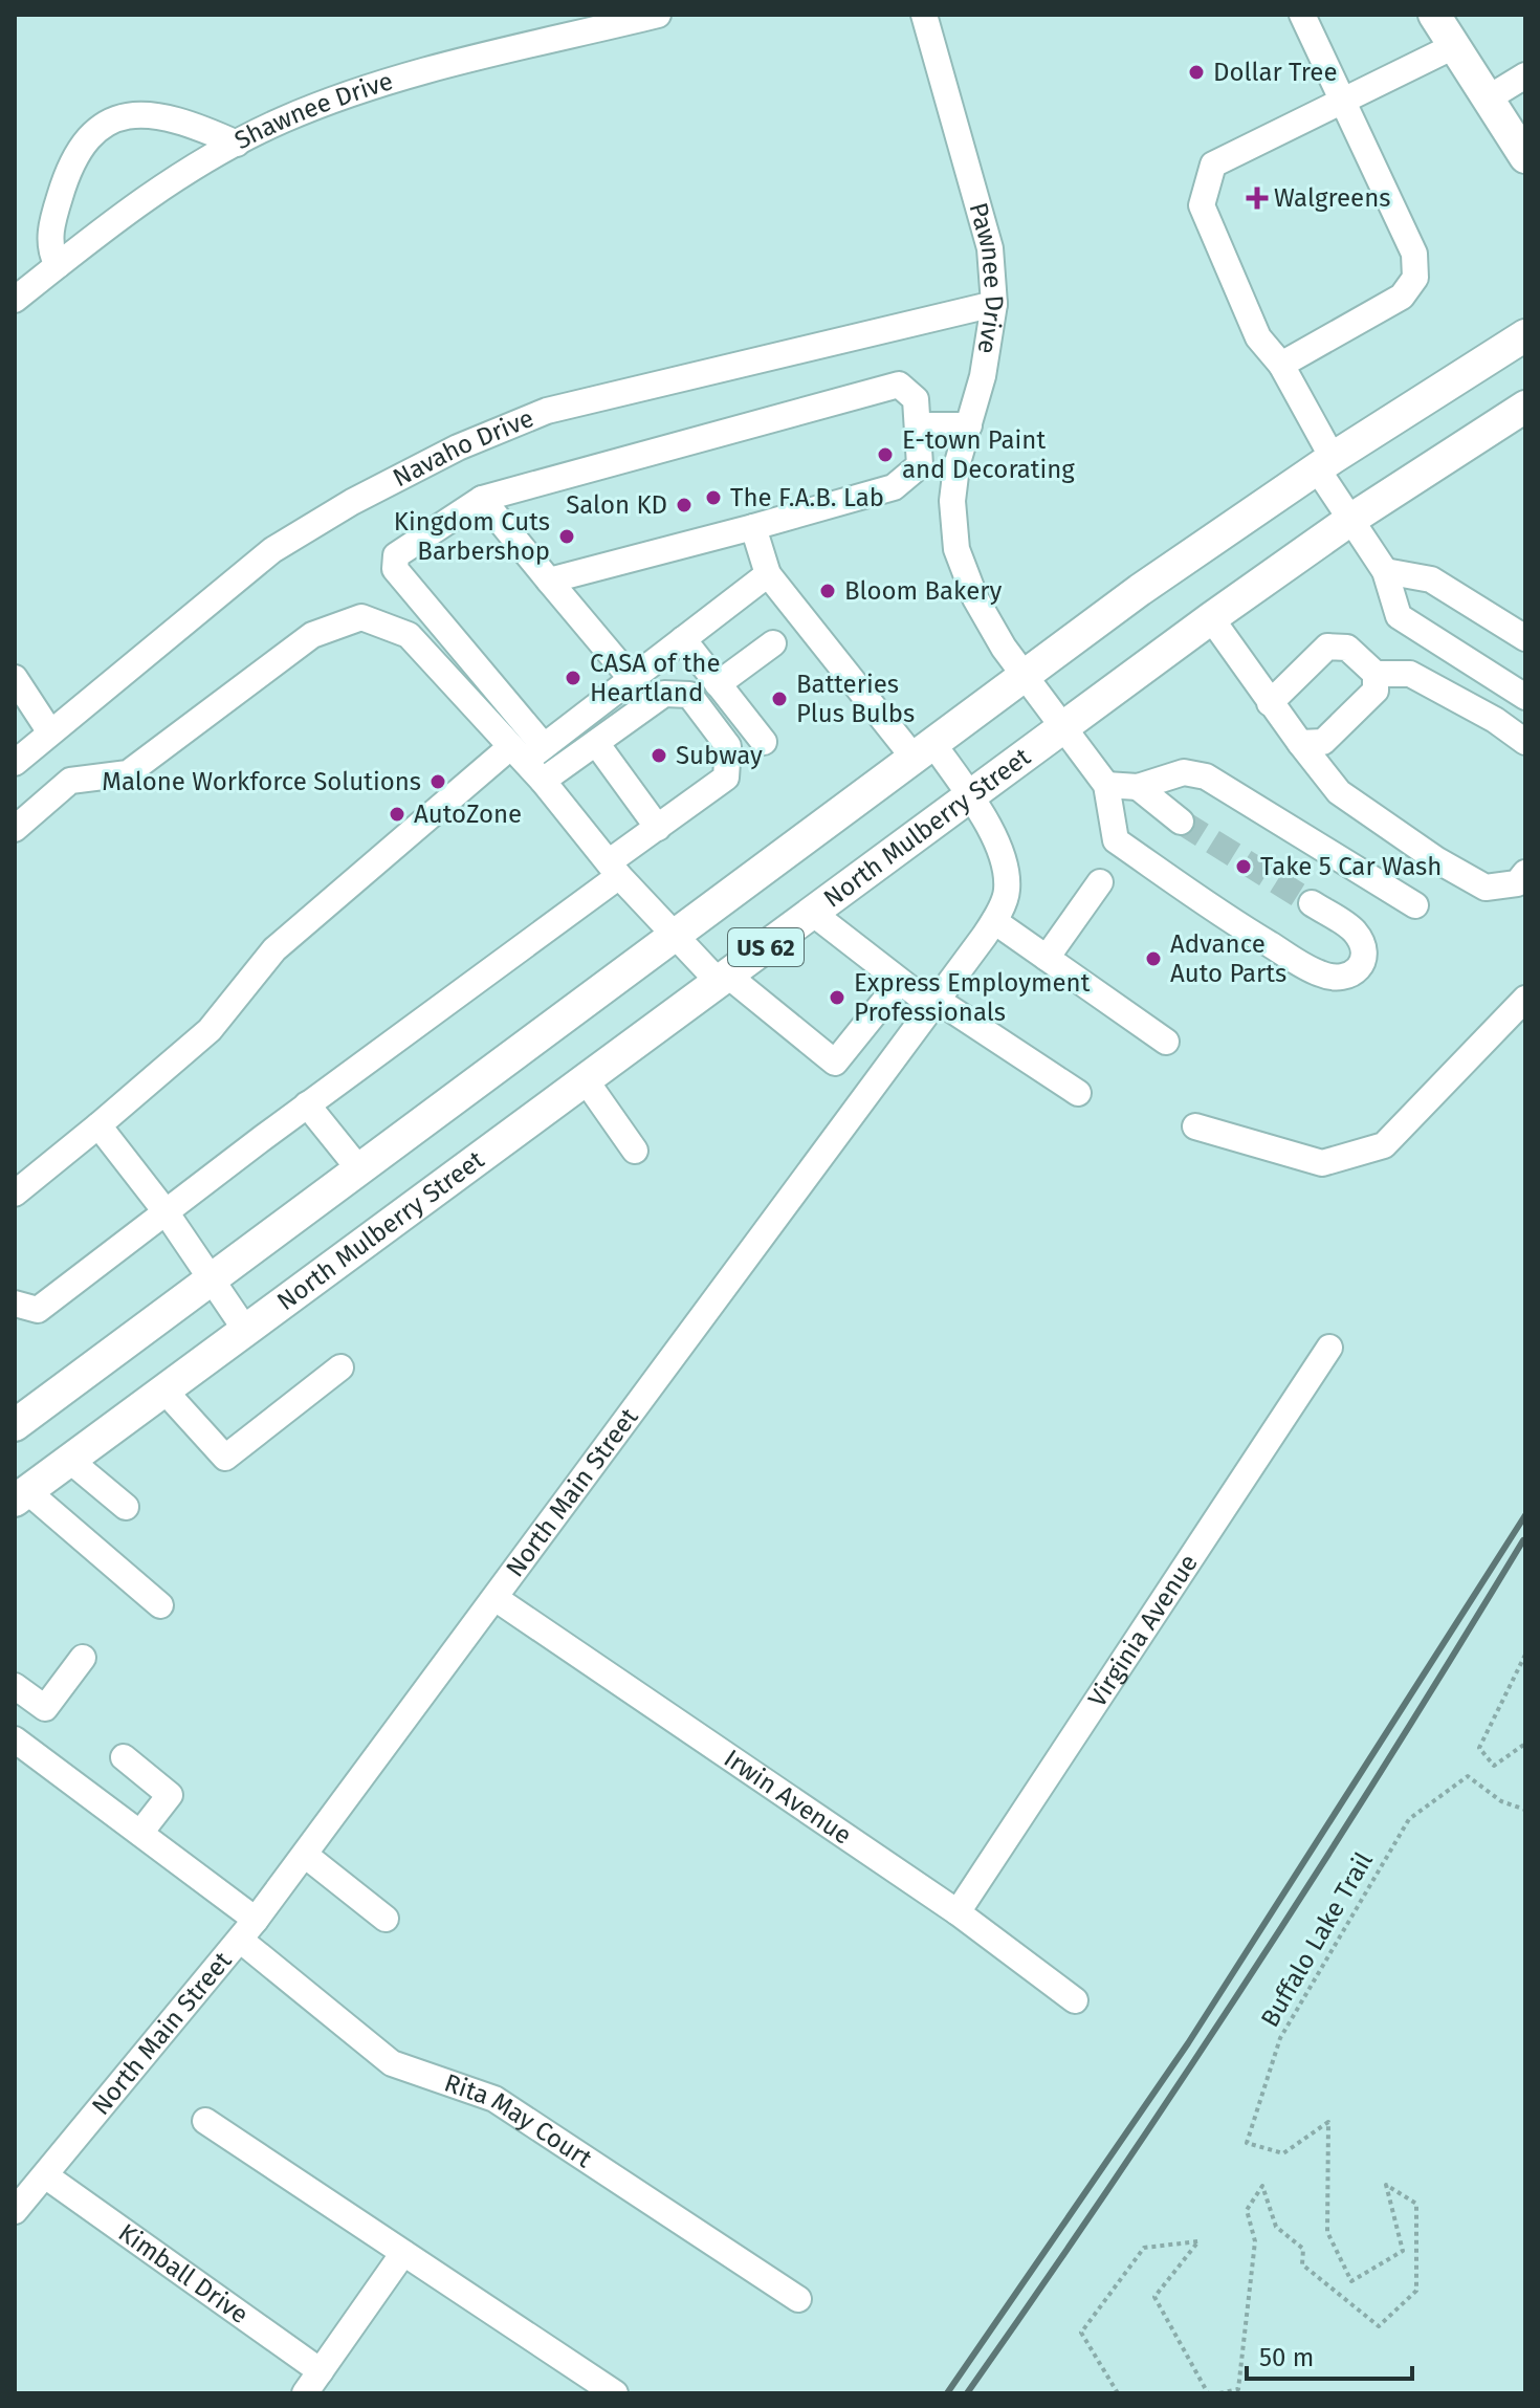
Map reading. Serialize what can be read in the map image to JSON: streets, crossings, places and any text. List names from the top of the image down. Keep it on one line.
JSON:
{"streets":{"main road":["North Mulberry Street","US 62"],"street":["Shawnee Drive","Pawnee Drive","Navaho Drive","North Main Street","Virginia Avenue","Irwin Avenue","Rita May Court","Kimball Drive"],"path":["Buffalo Lake Trail"]},"crossings":[["Pawnee Drive","Navaho Drive"],["Pawnee Drive","North Mulberry Street"],["Pawnee Drive","US 62"],["North Mulberry Street","North Main Street"],["US 62","North Main Street"],["North Main Street","Irwin Avenue"],["North Main Street","Rita May Court"],["North Main Street","Kimball Drive"],["Virginia Avenue","Irwin Avenue"]],"places":{"other":["Dollar Tree","E-town Paint and Decorating","The F.A.B. Lab","Salon KD","Kingdom Cuts Barbershop","Bloom Bakery","CASA of the Heartland","Batteries Plus Bulbs","Subway","Malone Workforce Solutions","AutoZone","Take 5 Car Wash","Advance Auto Parts","Express Employment Professionals"],"health":["Walgreens"]},"scale_bar":"50 m"}
